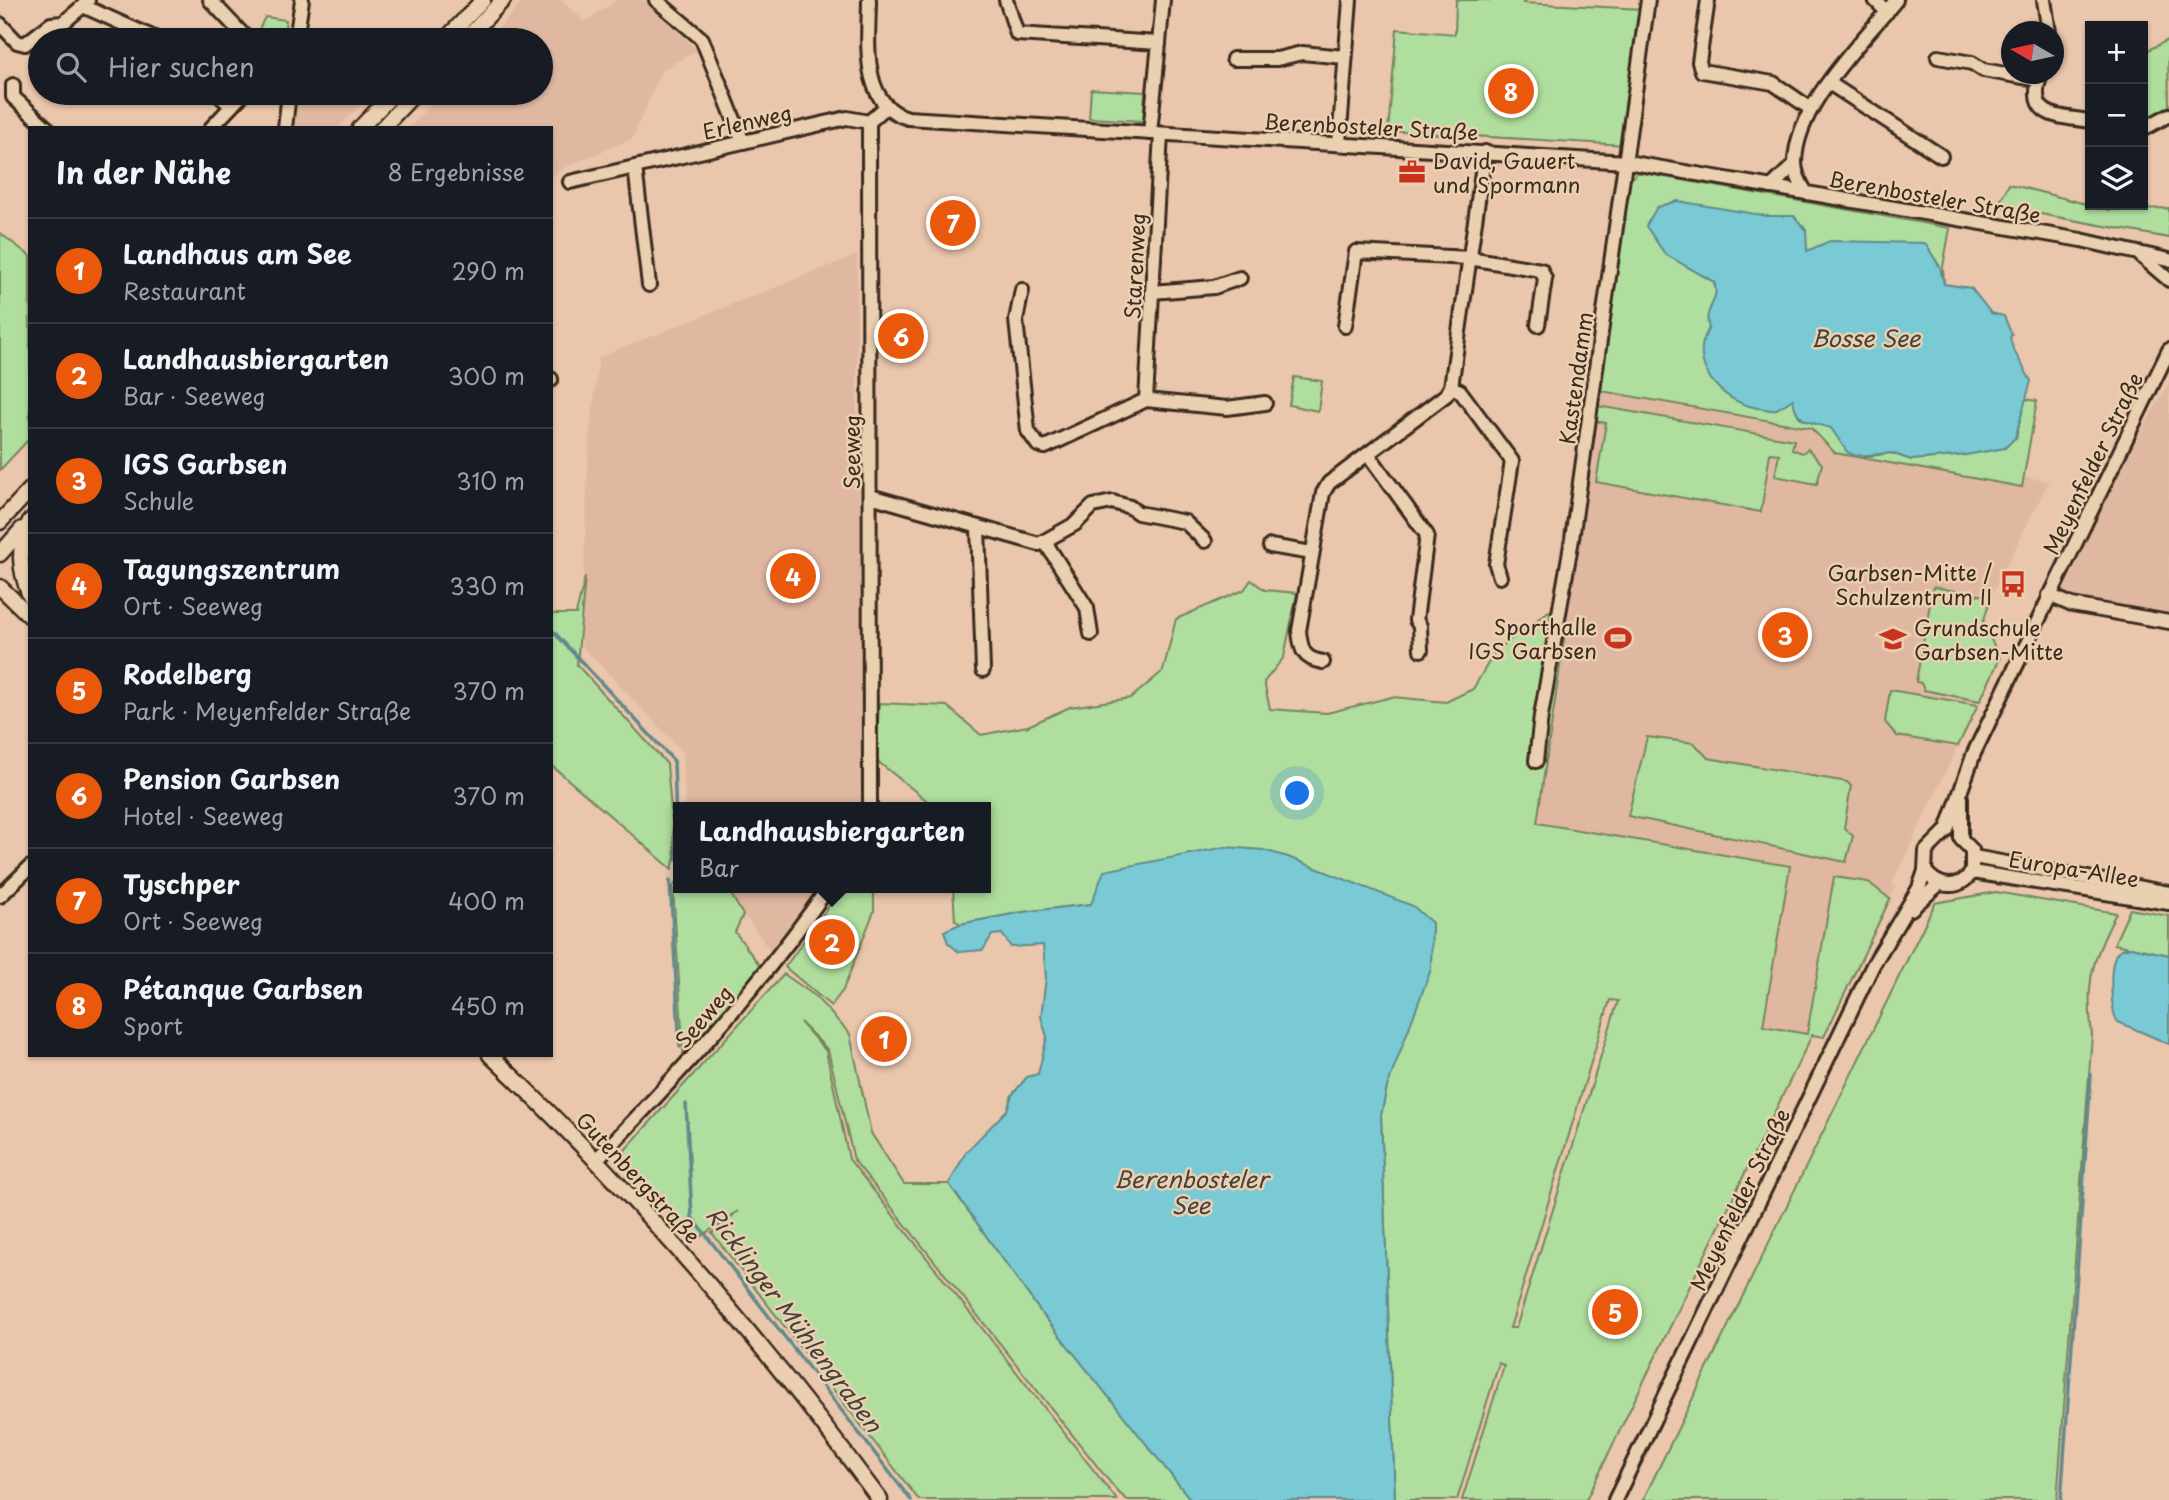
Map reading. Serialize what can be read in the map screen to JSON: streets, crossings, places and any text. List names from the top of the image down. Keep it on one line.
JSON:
{"streets":{"main road":["Gutenbergstraße"],"street":["Erlenweg","Berenbosteler Straße","Starenweg","Kastendamm","Seeweg","Meyenfelder Straße","Europa-Allee"]},"crossings":[["Erlenweg","Seeweg"],["Berenbosteler Straße","Starenweg"],["Berenbosteler Straße","Kastendamm"],["Seeweg","Gutenbergstraße"],["Meyenfelder Straße","Europa-Allee"]],"water":["Bosse See","Berenbosteler See","Ricklinger Mühlengraben"],"places":{"office":["David, Gauert und Spormann"],"bus stop":["Garbsen-Mitte / Schulzentrum II"],"sports":["Sporthalle IGS Garbsen"],"school or university":["Grundschule Garbsen-Mitte"]},"north":"left","page":{"map_buttons":["+","−"],"search":"Hier suchen","pins":["8","7","6","4","3","2","1","5"],"heading":["In der Nähe","8 Ergebnisse"],"list":[{"mark":"1","name":"Landhaus am See","note":"Restaurant","value":"290 m"},{"mark":"2","name":"Landhausbiergarten","note":"Bar · Seeweg","value":"300 m"},{"mark":"3","name":"IGS Garbsen","note":"Schule","value":"310 m"},{"mark":"4","name":"Tagungszentrum","note":"Ort · Seeweg","value":"330 m"},{"mark":"5","name":"Rodelberg","note":"Park · Meyenfelder Straße","value":"370 m"},{"mark":"6","name":"Pension Garbsen","note":"Hotel · Seeweg","value":"370 m"},{"mark":"7","name":"Tyschper","note":"Ort · Seeweg","value":"400 m"},{"mark":"8","name":"Pétanque Garbsen","note":"Sport","value":"450 m"}],"popup":["Landhausbiergarten","Bar"]}}
